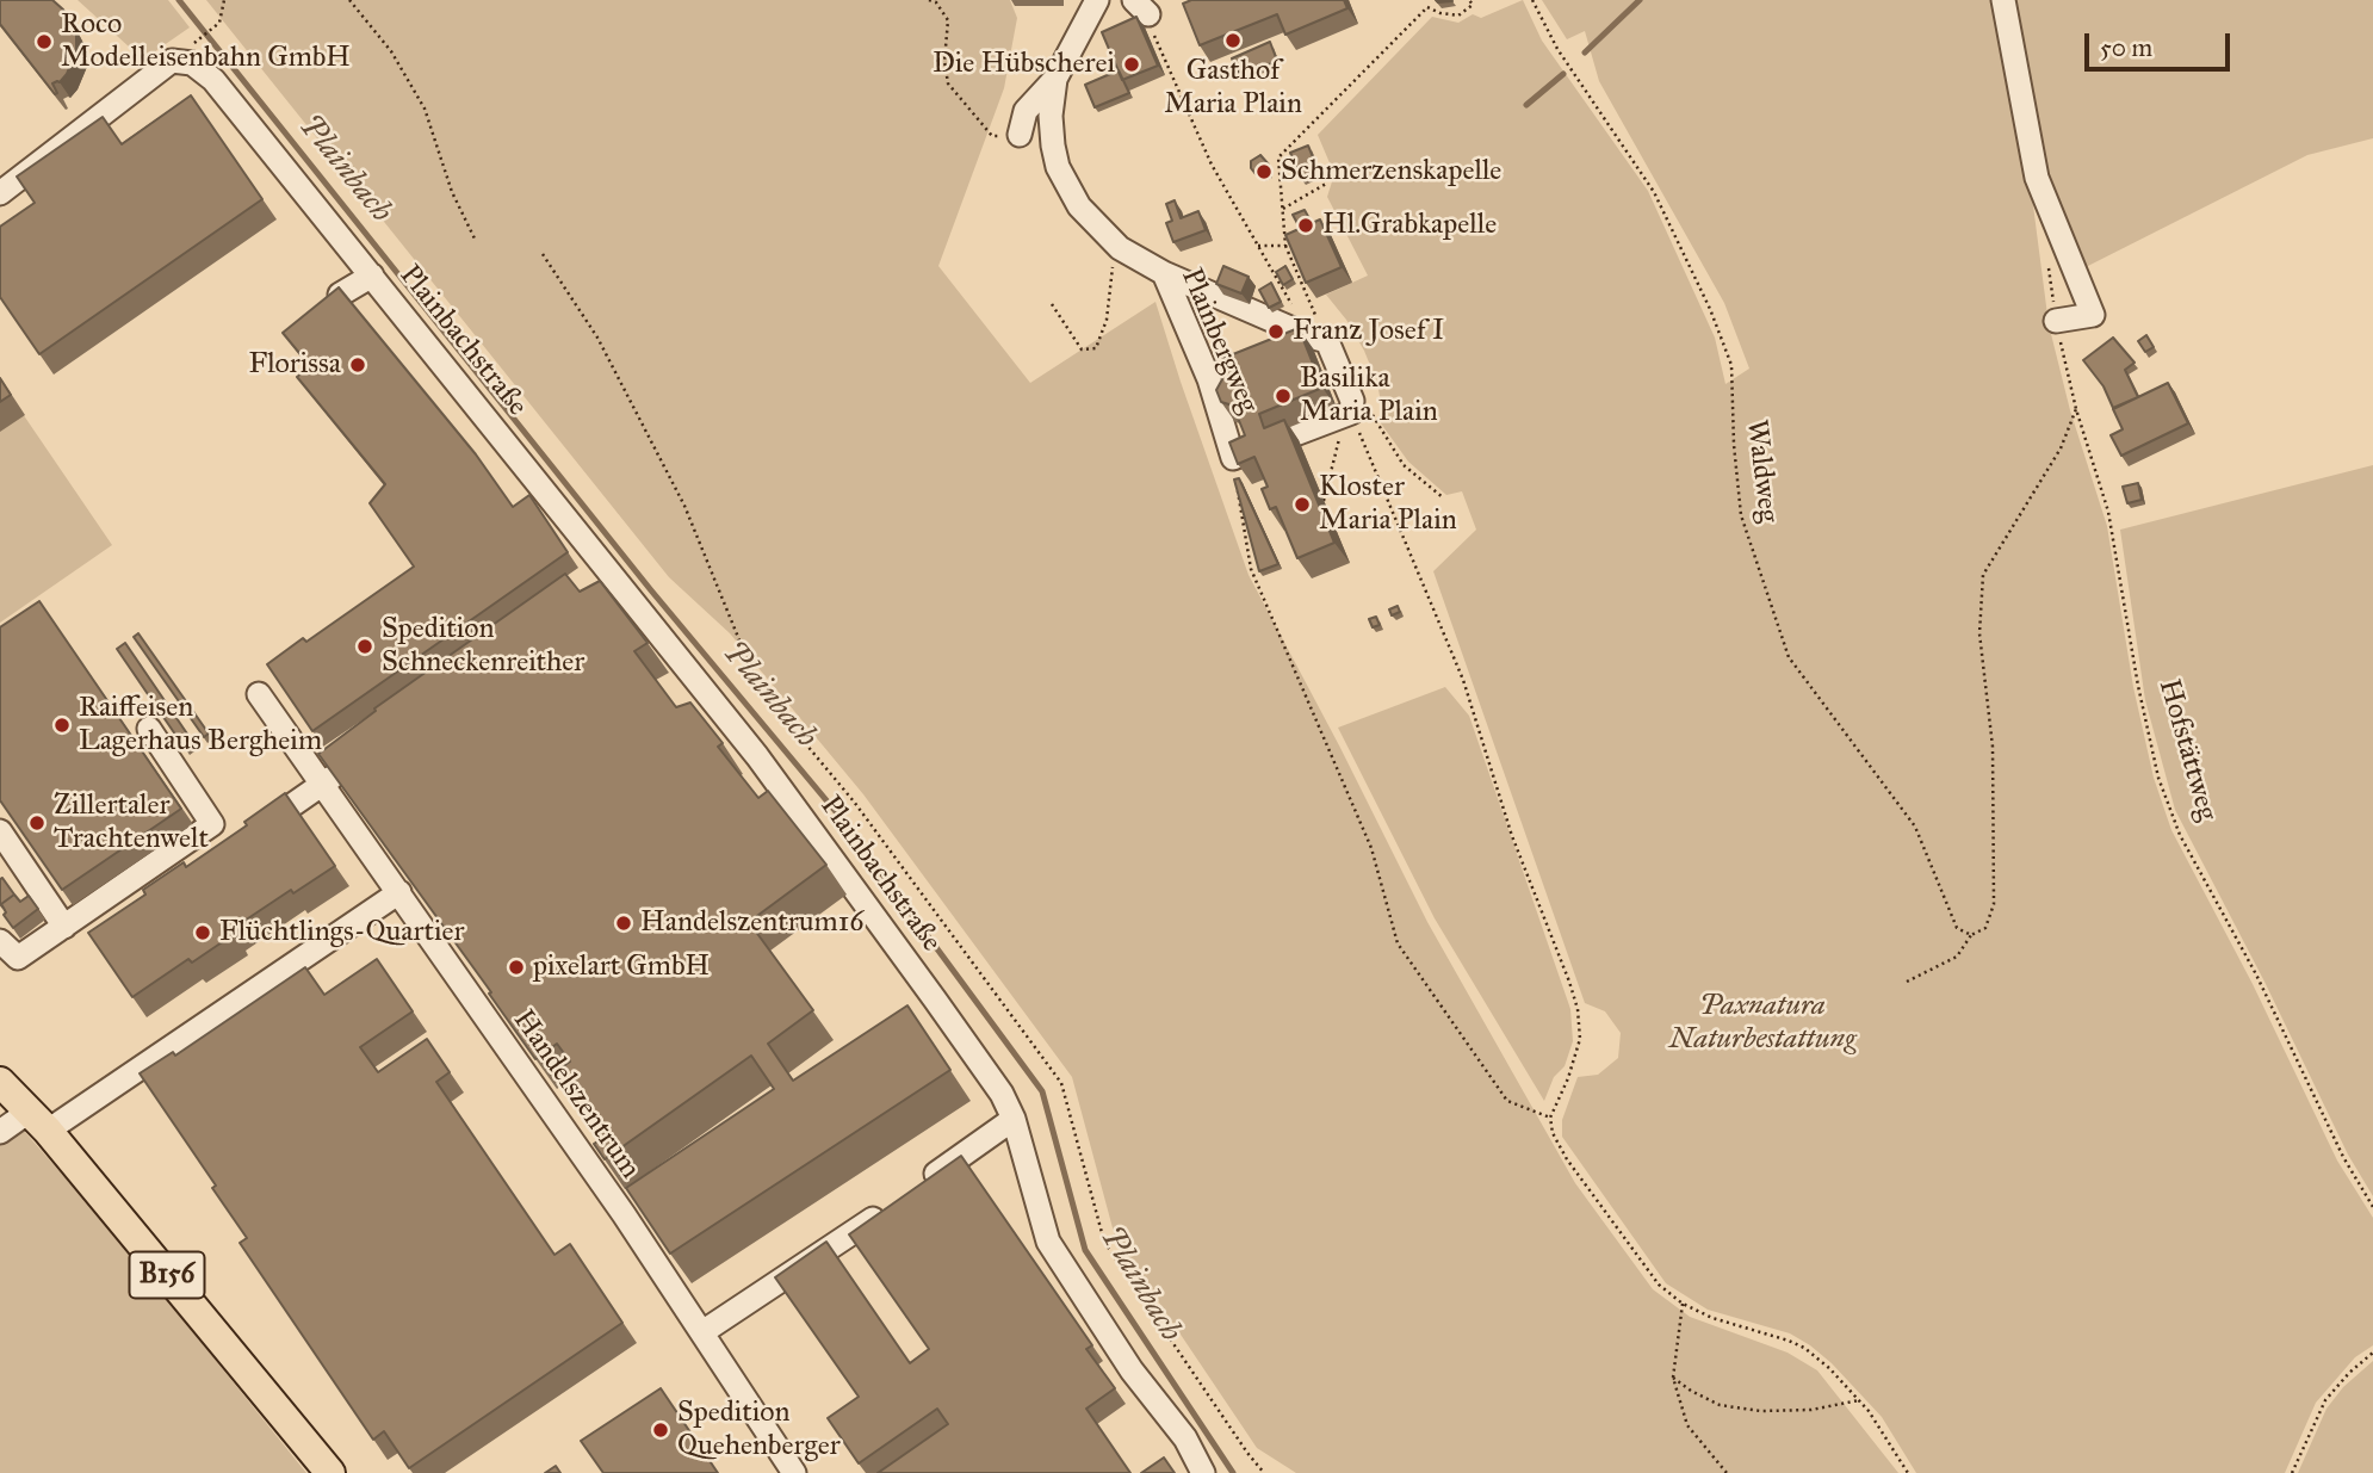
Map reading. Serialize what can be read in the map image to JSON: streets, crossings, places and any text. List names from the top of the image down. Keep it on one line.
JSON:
{"streets":{"main road":["B156"],"street":["Plainbachstraße","Plainbergweg","Handelszentrum"],"path":["Waldweg","Hofstättweg"]},"water":["Plainbach"],"parks":["Paxnatura Naturbestattung"],"places":["Gasthof Maria Plain","Roco Modelleisenbahn GmbH","Die Hübscherei","Schmerzenskapelle","Hl.Grabkapelle","Franz Josef I","Florissa","Basilika Maria Plain","Kloster Maria Plain","Spedition Schneckenreither","Raiffeisen Lagerhaus Bergheim","Zillertaler Trachtenwelt","Handelszentrum16","Flüchtlings-Quartier","pixelart GmbH","Spedition Quehenberger"],"scale_bar":"50 m"}
